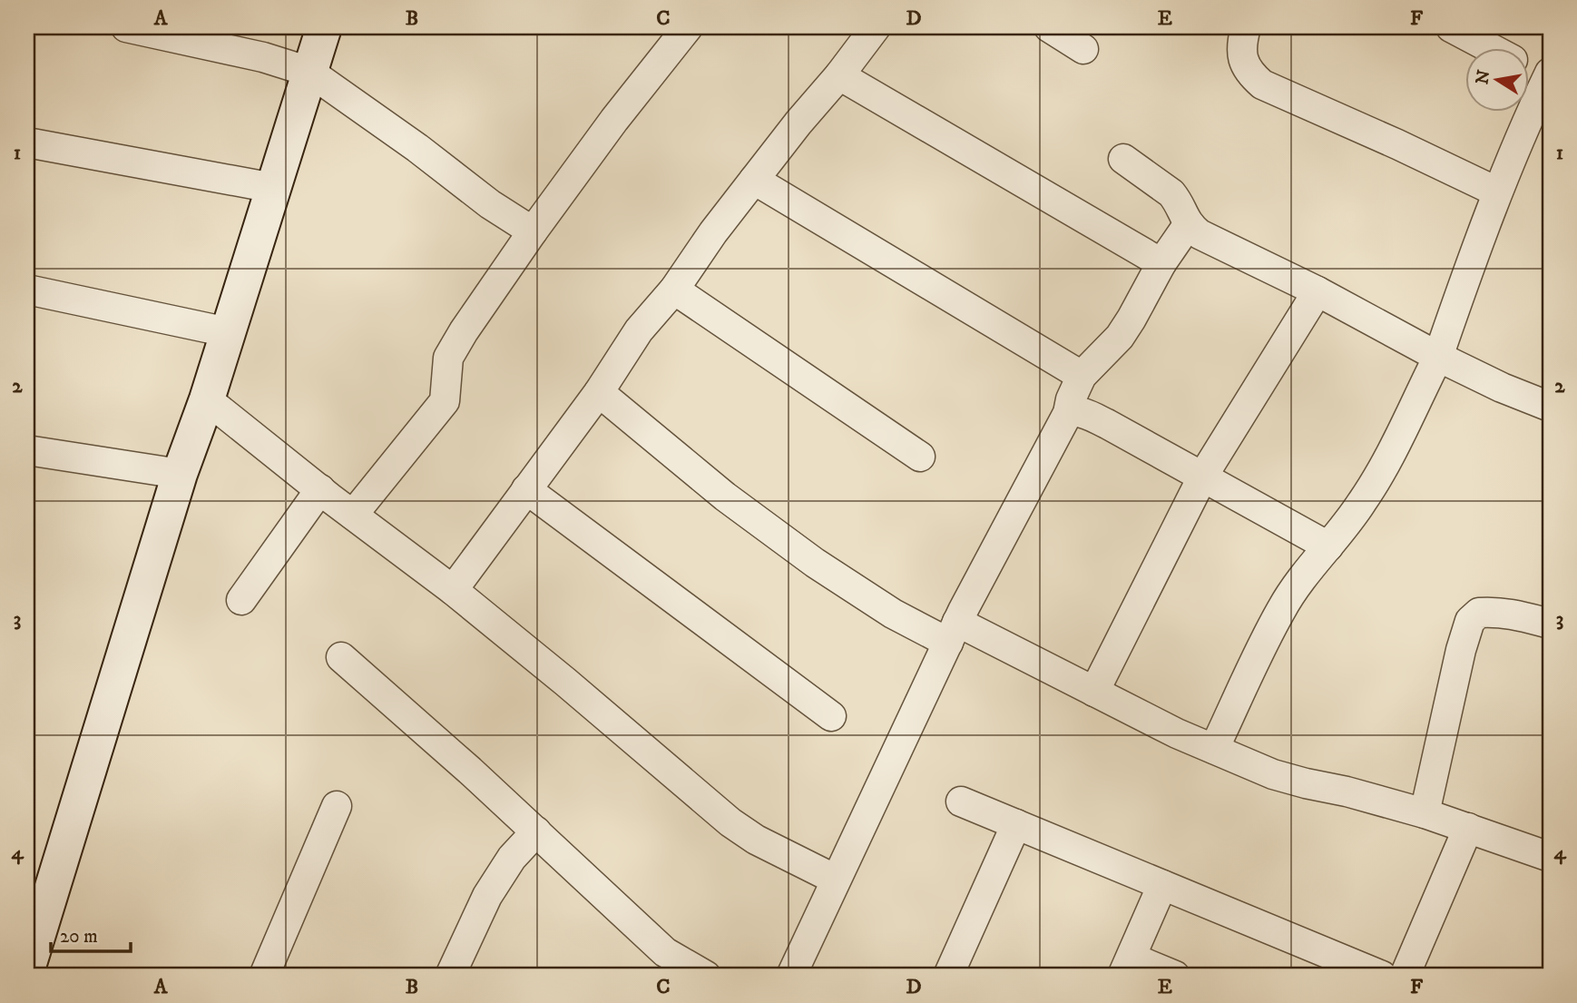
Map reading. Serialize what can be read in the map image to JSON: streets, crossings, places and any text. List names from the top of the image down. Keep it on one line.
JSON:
{"scale_bar":"20 m","north":"left","grid":{"columns":["A","B","C","D","E","F"],"rows":["1","2","3","4"]}}
